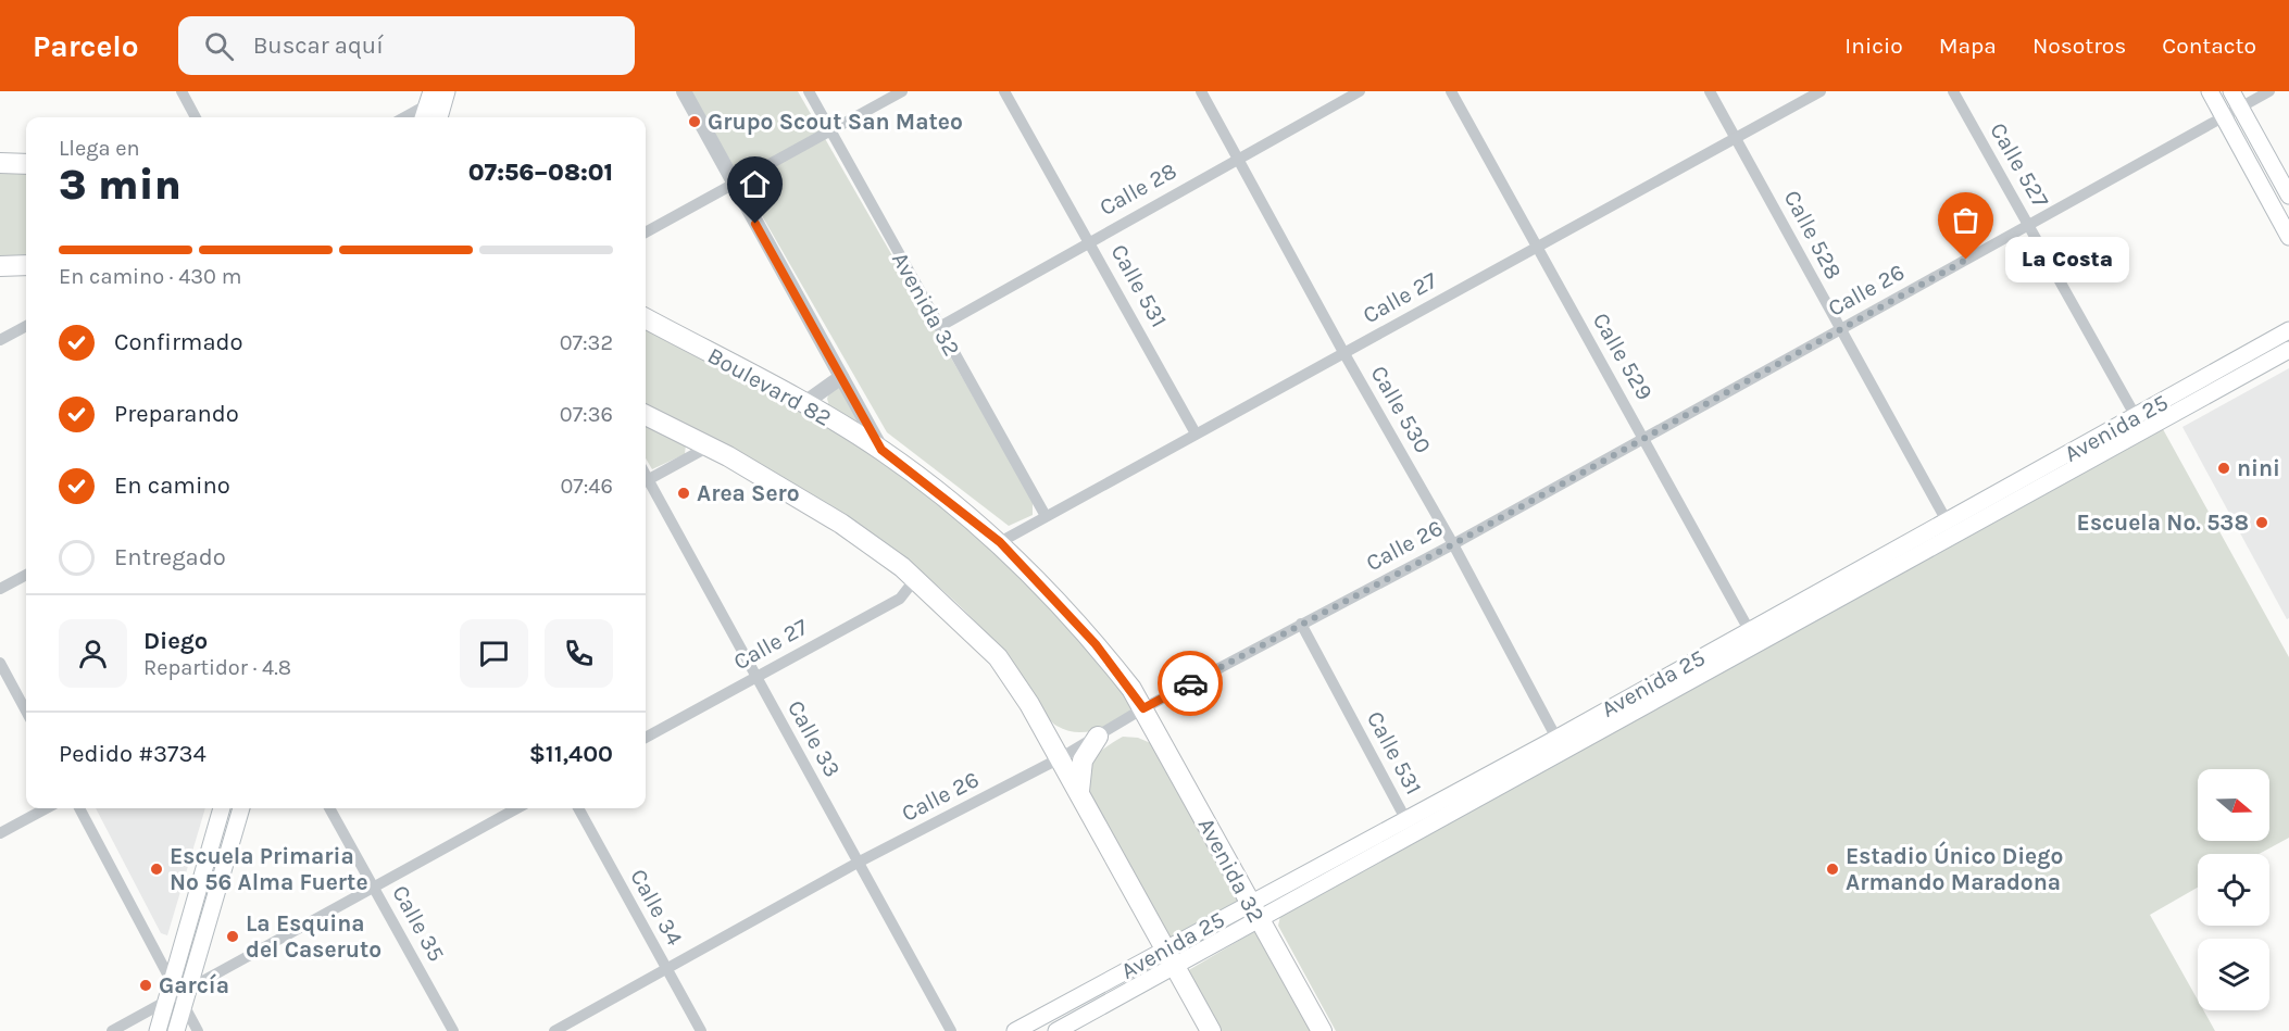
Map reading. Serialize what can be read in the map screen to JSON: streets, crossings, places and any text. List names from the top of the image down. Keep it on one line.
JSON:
{"streets":{"highway":["Avenida 32","Boulevard 82"],"main road":["Avenida 25"],"street":["Calle 527","Calle 28","Calle 528","Calle 531","Calle 26","Calle 27","Calle 529","Calle 530","Calle 33","Calle 34","Calle 35"]},"crossings":[["Calle 527","Calle 26"],["Calle 527","Avenida 25"],["Calle 28","Calle 531"],["Calle 28","Avenida 32"],["Calle 28","Calle 530"],["Calle 528","Calle 26"],["Calle 528","Calle 27"],["Calle 528","Avenida 25"],["Calle 531","Calle 26"],["Calle 531","Calle 27"],["Calle 531","Avenida 25"],["Calle 26","Avenida 32"],["Calle 26","Calle 529"],["Calle 26","Boulevard 82"],["Calle 26","Calle 530"],["Calle 26","Calle 33"],["Calle 26","Calle 34"],["Calle 27","Avenida 32"],["Calle 27","Calle 529"],["Calle 27","Boulevard 82"],["Calle 27","Calle 530"],["Calle 27","Calle 33"],["Avenida 32","Boulevard 82"],["Avenida 32","Avenida 25"],["Calle 529","Avenida 25"],["Calle 530","Avenida 25"]],"places":["Grupo Scout San Mateo","La Costa","nini","Area Sero","Escuela No. 538","Escuela Primaria No 56 Alma Fuerte","Estadio Único Diego Armando Maradona","La Esquina del Caseruto","García"],"north":"right","page":{"header":"Parcelo","search":"Buscar aquí","nav":["Inicio","Mapa","Nosotros","Contacto"],"heading":["3 min","Llega en","07:56–08:01"],"panel":["Diego","Repartidor · 4.8","Pedido #3734","$11,400"],"bar":"En camino · 430 m","bubble":"La Costa","list":[["Confirmado","07:32"],["Preparando","07:36"],["En camino","07:46"],"Entregado"]}}
